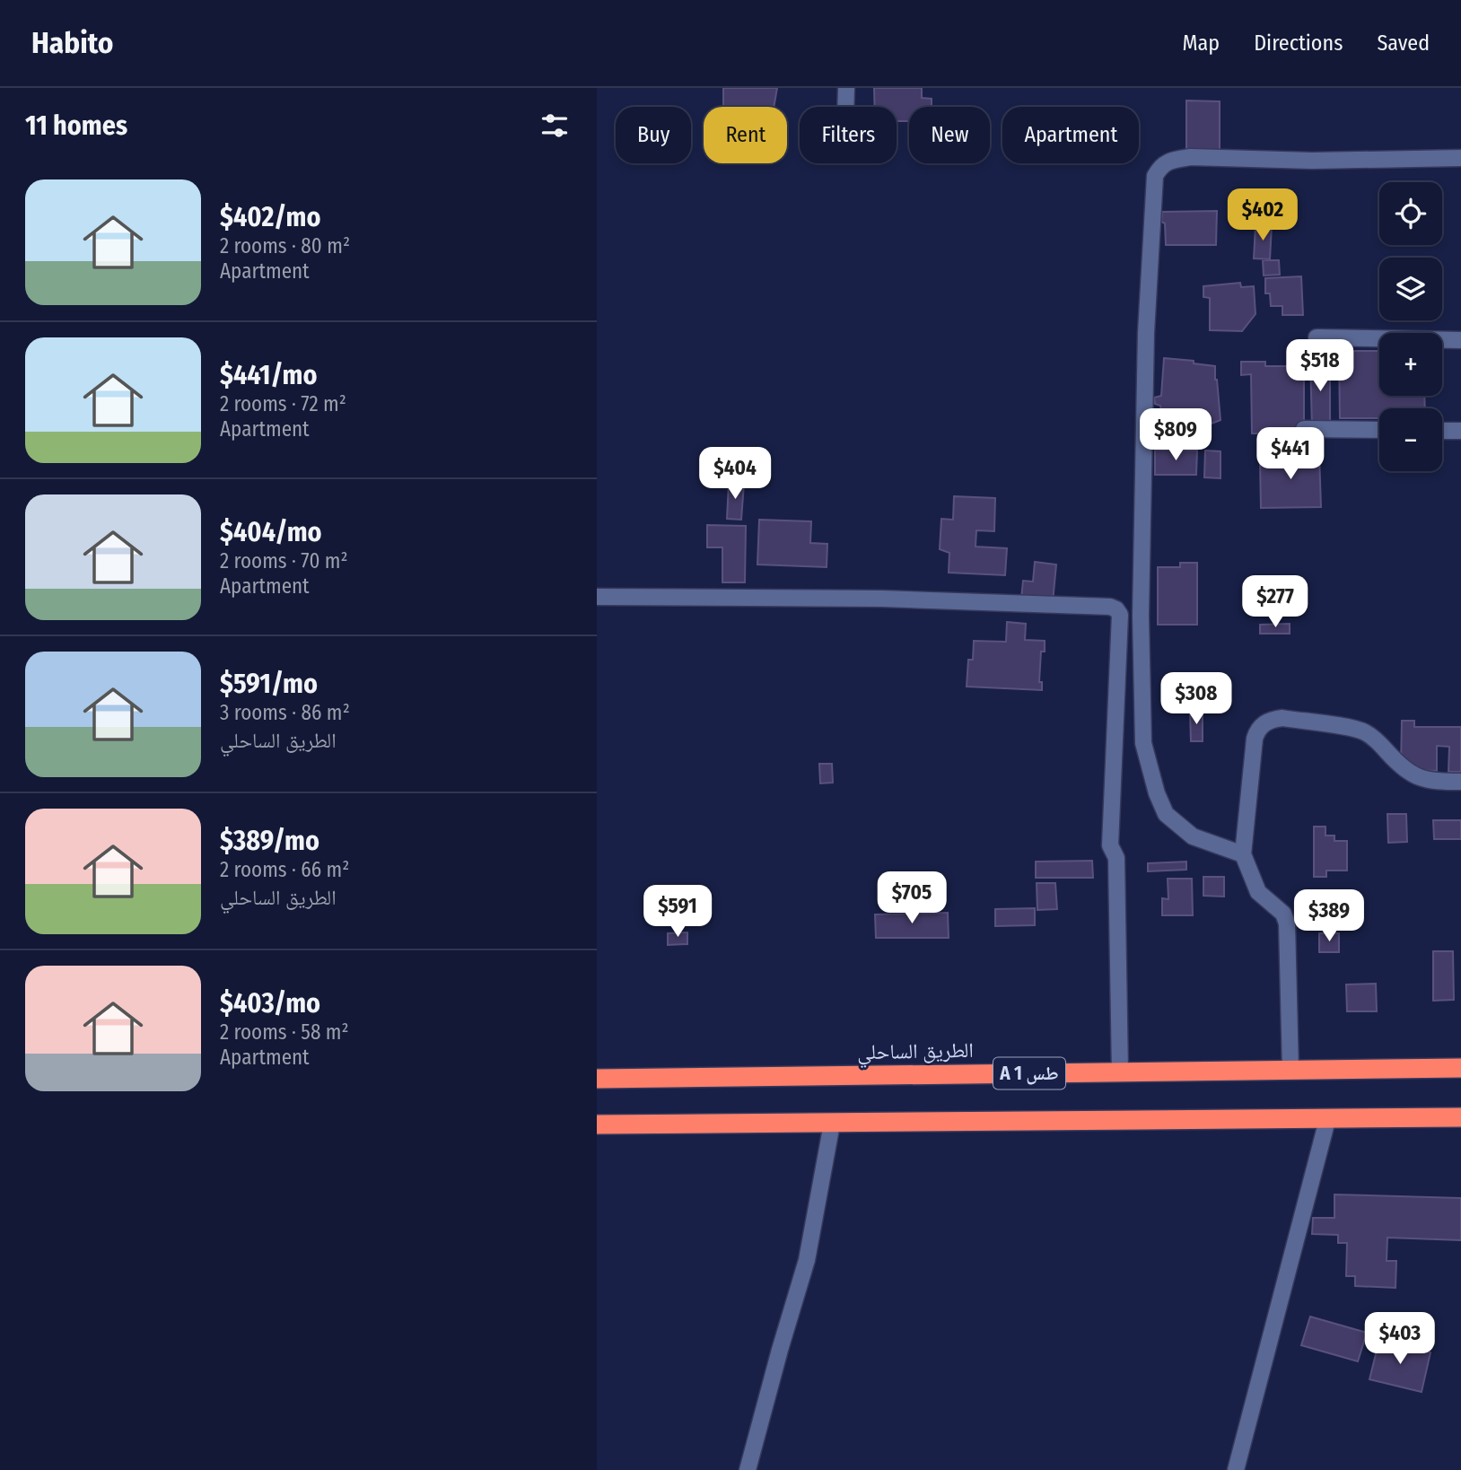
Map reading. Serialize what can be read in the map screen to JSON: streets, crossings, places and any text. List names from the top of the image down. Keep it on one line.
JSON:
{"streets":{"highway":["الطريق الساحلي","A 1 طس"]},"page":{"header":"Habito","nav":["Map","Directions","Saved"],"heading":"11 homes","chip":["Buy","Rent","Filters","New","Apartment"],"list":[{"name":"$402/mo","note":"2 rooms · 80 m² · Apartment"},{"name":"$441/mo","note":"2 rooms · 72 m² · Apartment"},{"name":"$404/mo","note":"2 rooms · 70 m² · Apartment"},{"name":"$591/mo","note":"3 rooms · 86 m² · الطريق الساحلي"},{"name":"$389/mo","note":"2 rooms · 66 m² · الطريق الساحلي"},{"name":"$403/mo","note":"2 rooms · 58 m² · Apartment"}],"map_buttons":["+","−"],"price":["$402","$518","$809","$441","$404","$277","$308","$705","$591","$389","$403"]}}
